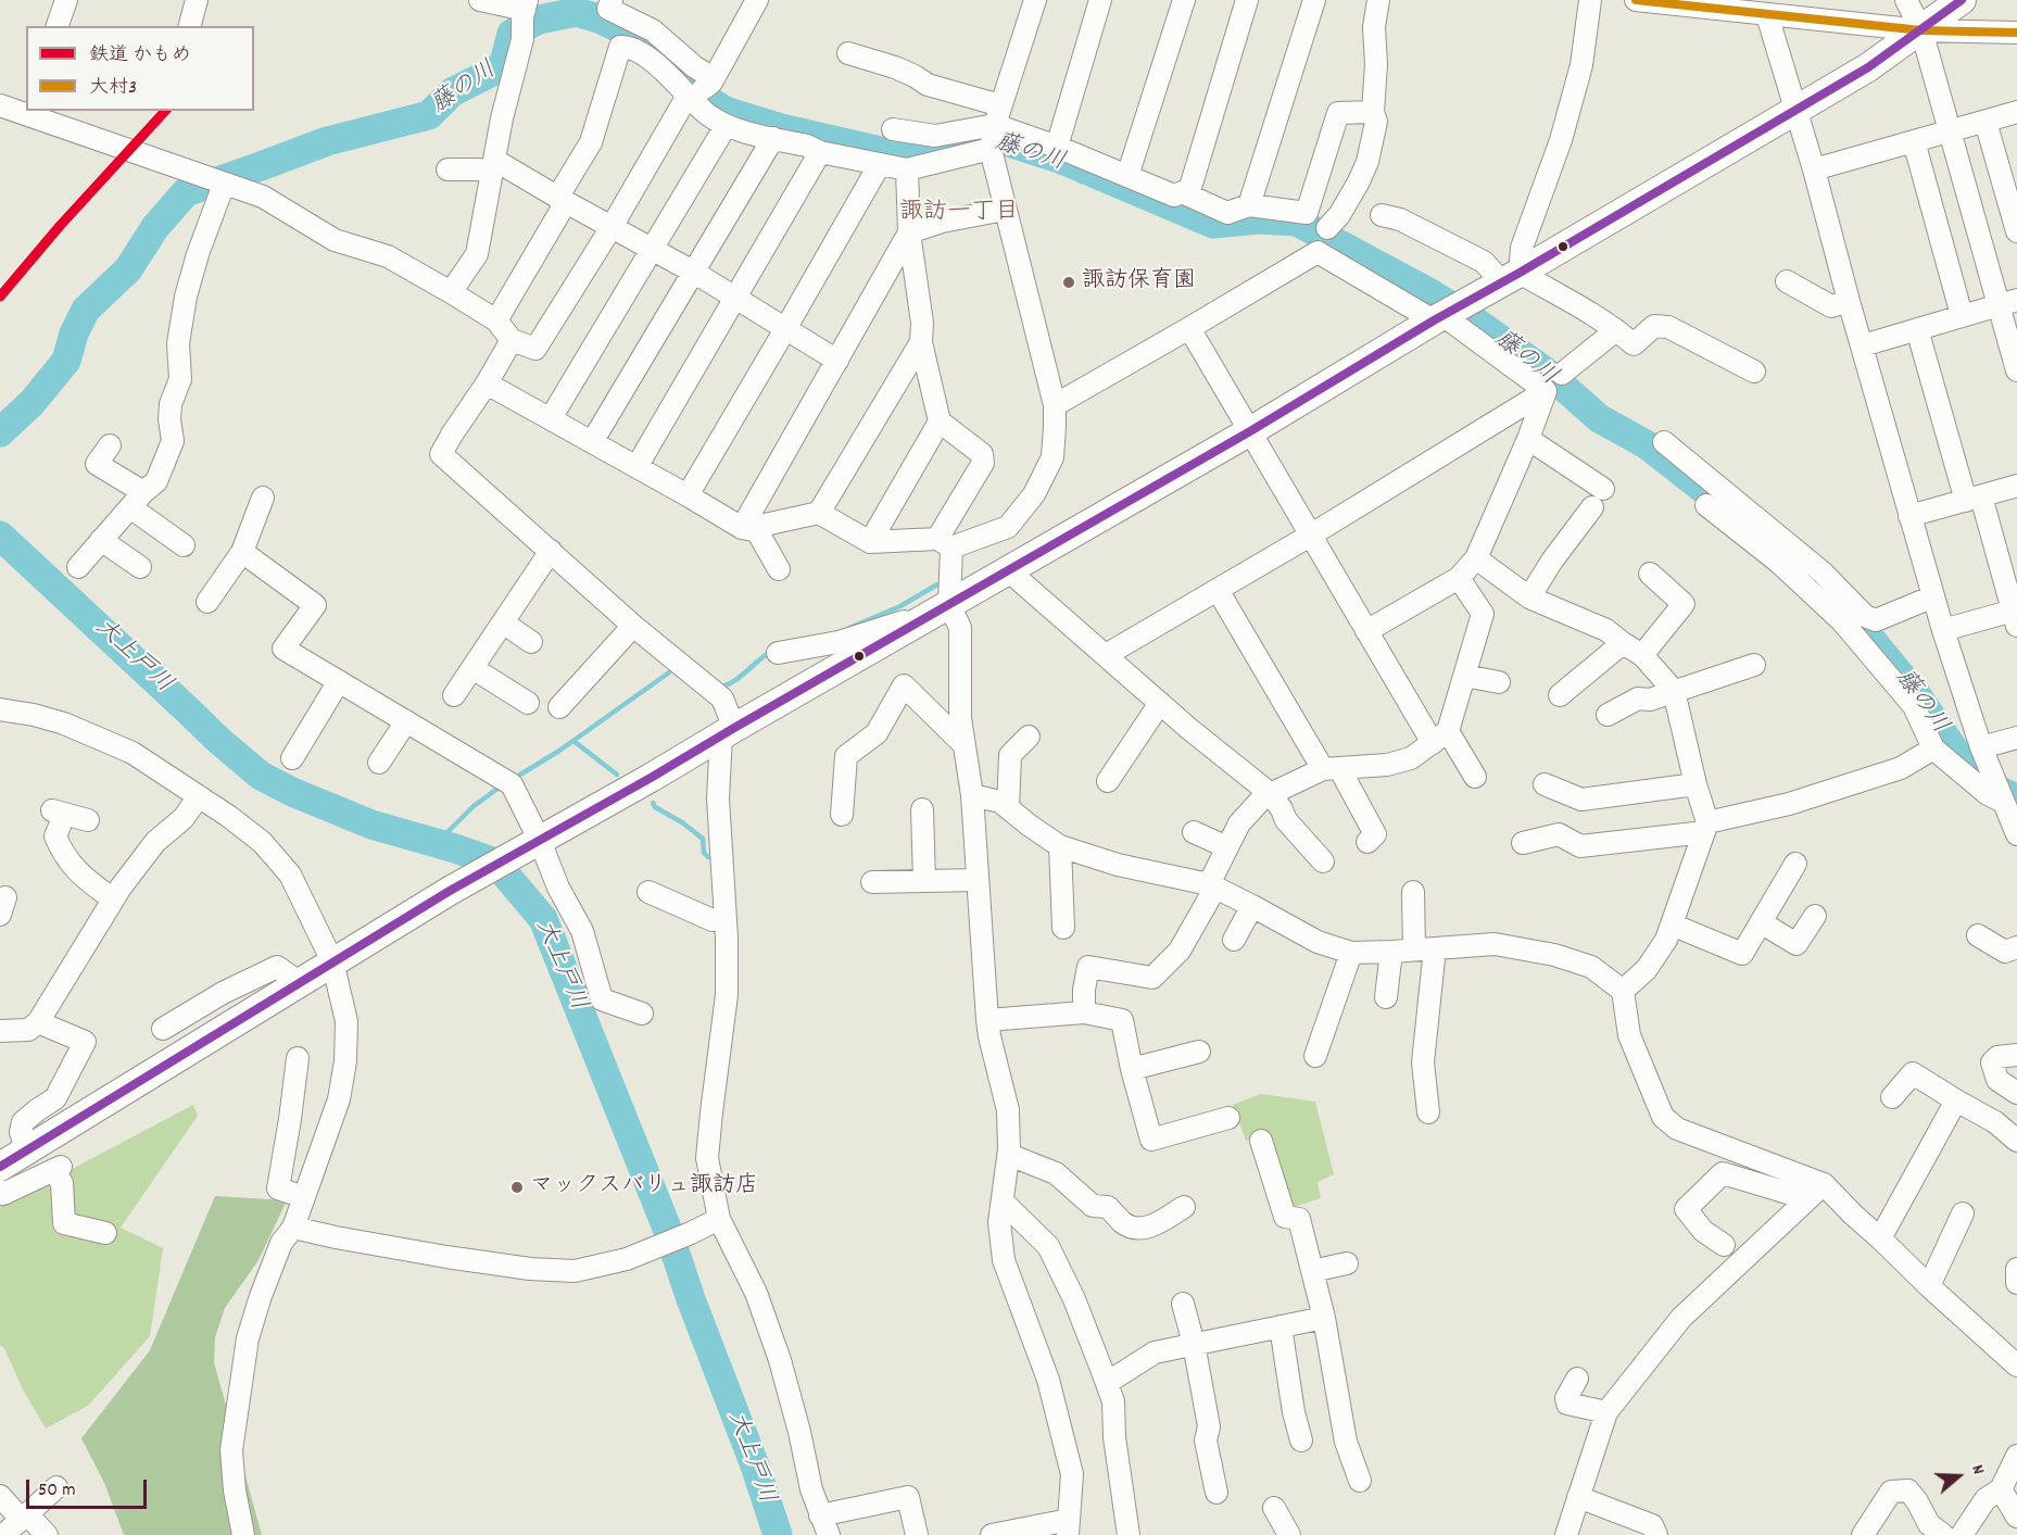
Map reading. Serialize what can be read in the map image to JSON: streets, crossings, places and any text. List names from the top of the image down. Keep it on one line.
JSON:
{"districts":["諏訪一丁目"],"water":["藤の川","大上戸川"],"places":["諏訪保育園","マックスバリュ諏訪店"],"lines":["transit line 大村3","rail line かもめ"],"legend":["鉄道 かもめ","大村3"],"scale_bar":"50 m","north":"right"}
